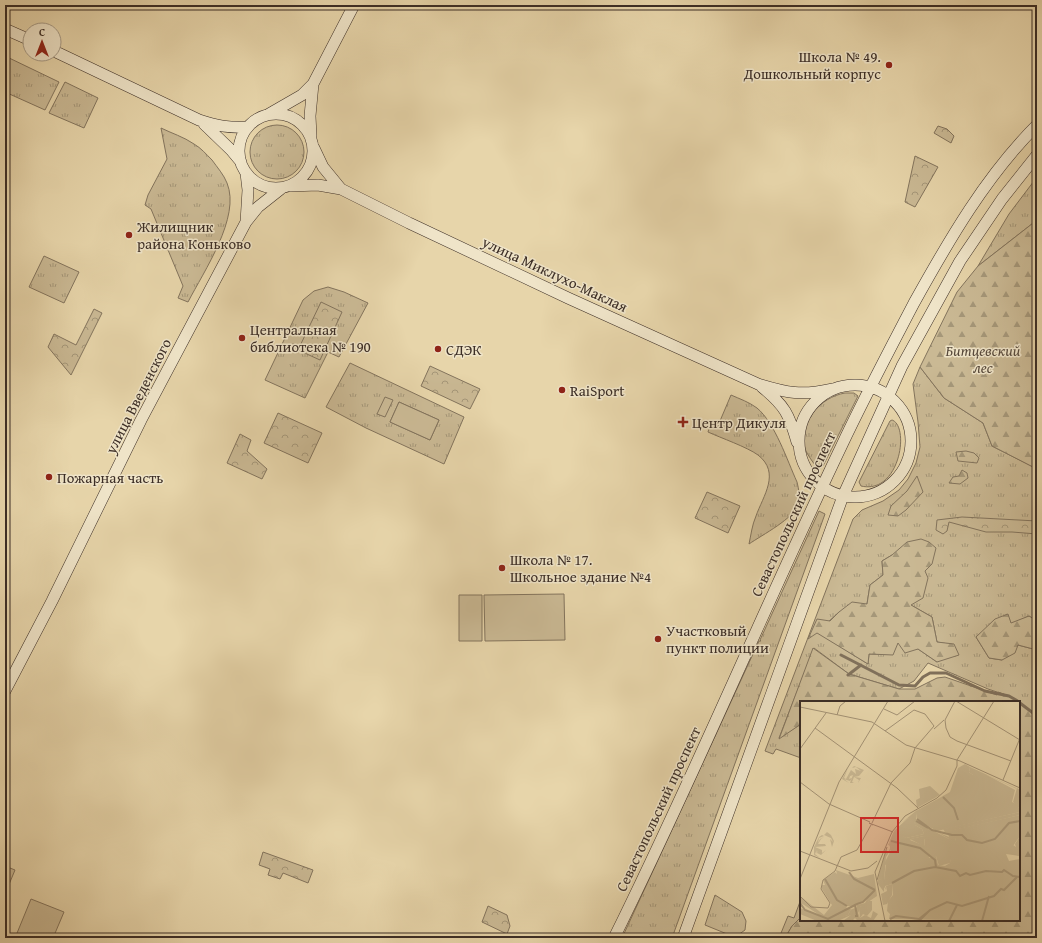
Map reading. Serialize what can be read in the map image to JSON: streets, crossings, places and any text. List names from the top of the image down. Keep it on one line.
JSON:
{"streets":{"main road":["улица Миклухо-Маклая","улица Введенского","Севастопольский проспект"]},"crossings":[["улица Миклухо-Маклая","улица Введенского"],["улица Миклухо-Маклая","Севастопольский проспект"]],"parks":["Битцевский лес"],"places":{"other":["Школа № 49. Дошкольный корпус","Жилищник района Коньково","Центральная библиотека № 190","СДЭК","RaiSport","Пожарная часть","Школа № 17. Школьное здание №4","Участковый пункт полиции"],"health":["Центр Дикуля"]},"north":"top"}
